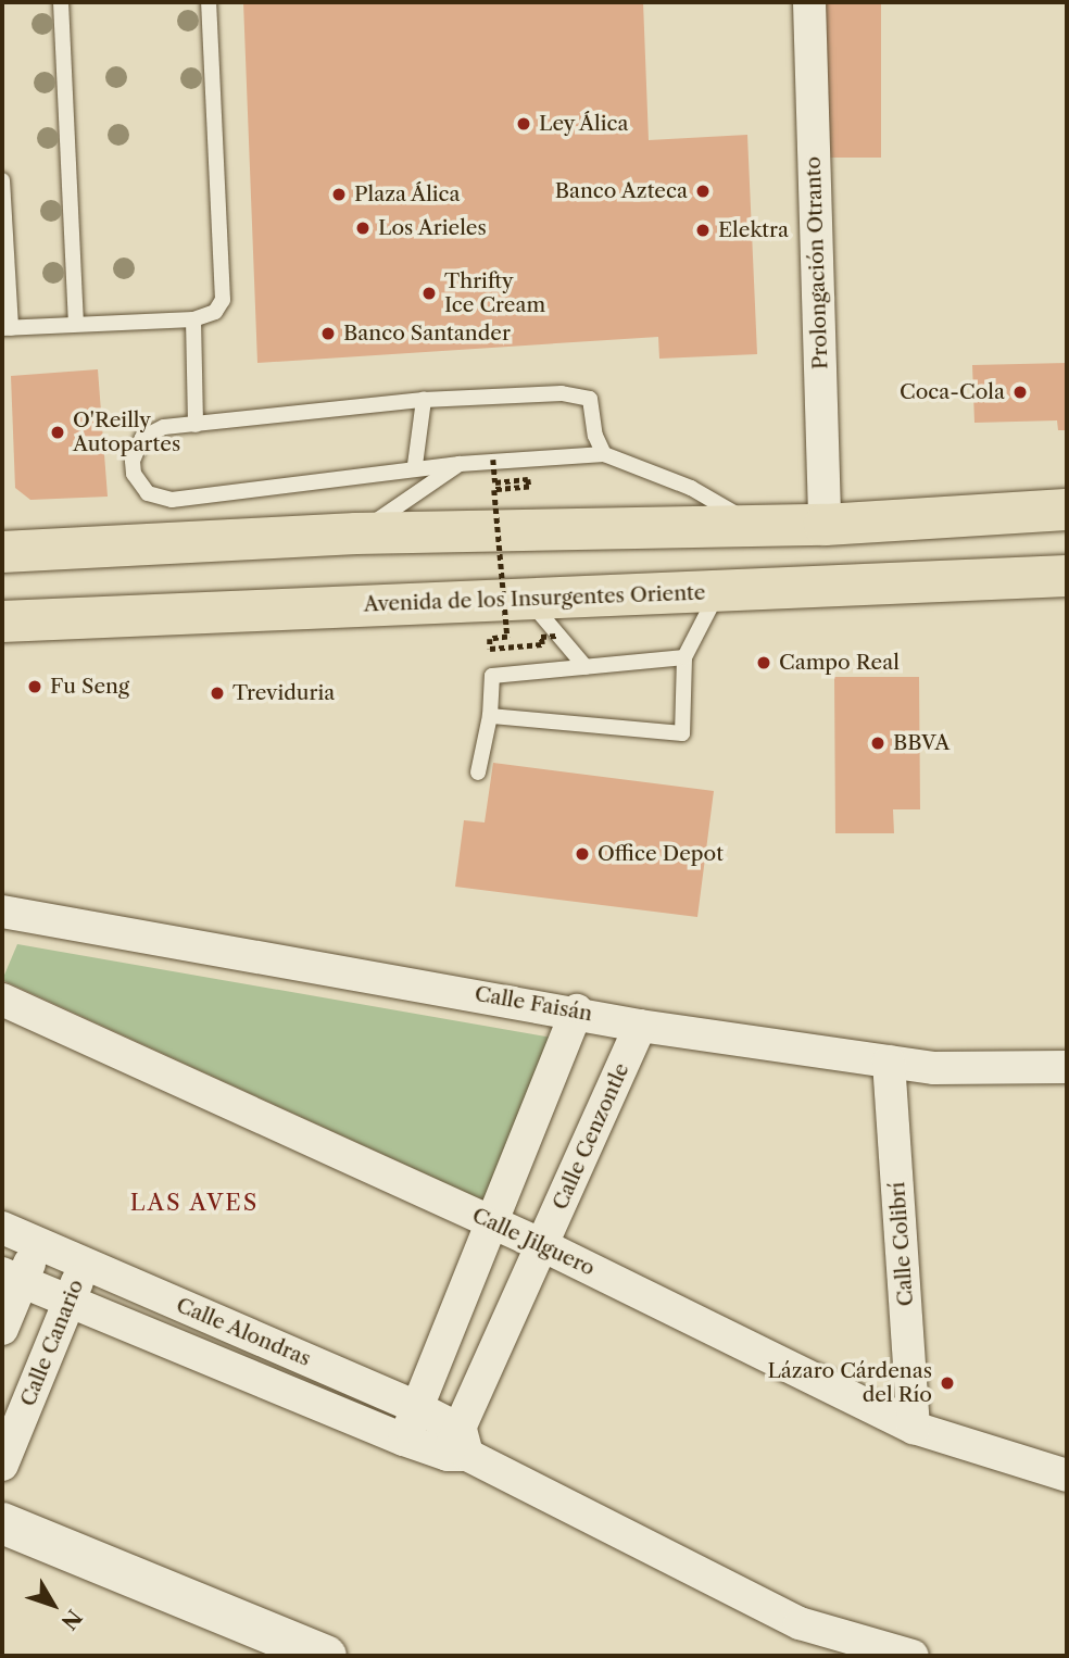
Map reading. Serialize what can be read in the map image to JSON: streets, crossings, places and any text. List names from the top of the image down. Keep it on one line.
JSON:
{"streets":{"highway":["Avenida de los Insurgentes Oriente"],"street":["Prolongación Otranto","Calle Faisán","Calle Cenzontle","Calle Jilguero","Calle Colibrí","Calle Alondras","Calle Canario"]},"crossings":[["Calle Faisán","Calle Cenzontle"],["Calle Faisán","Calle Colibrí"],["Calle Cenzontle","Calle Jilguero"],["Calle Cenzontle","Calle Alondras"],["Calle Jilguero","Calle Colibrí"],["Calle Alondras","Calle Canario"]],"districts":["LAS AVES"],"places":["Ley Álica","Banco Azteca","Plaza Álica","Los Arieles","Elektra","Thrifty Ice Cream","Banco Santander","Coca-Cola","O'Reilly Autopartes","Campo Real","Fu Seng","Treviduria","BBVA","Office Depot","Lázaro Cárdenas del Río"],"north":"bottom right"}
